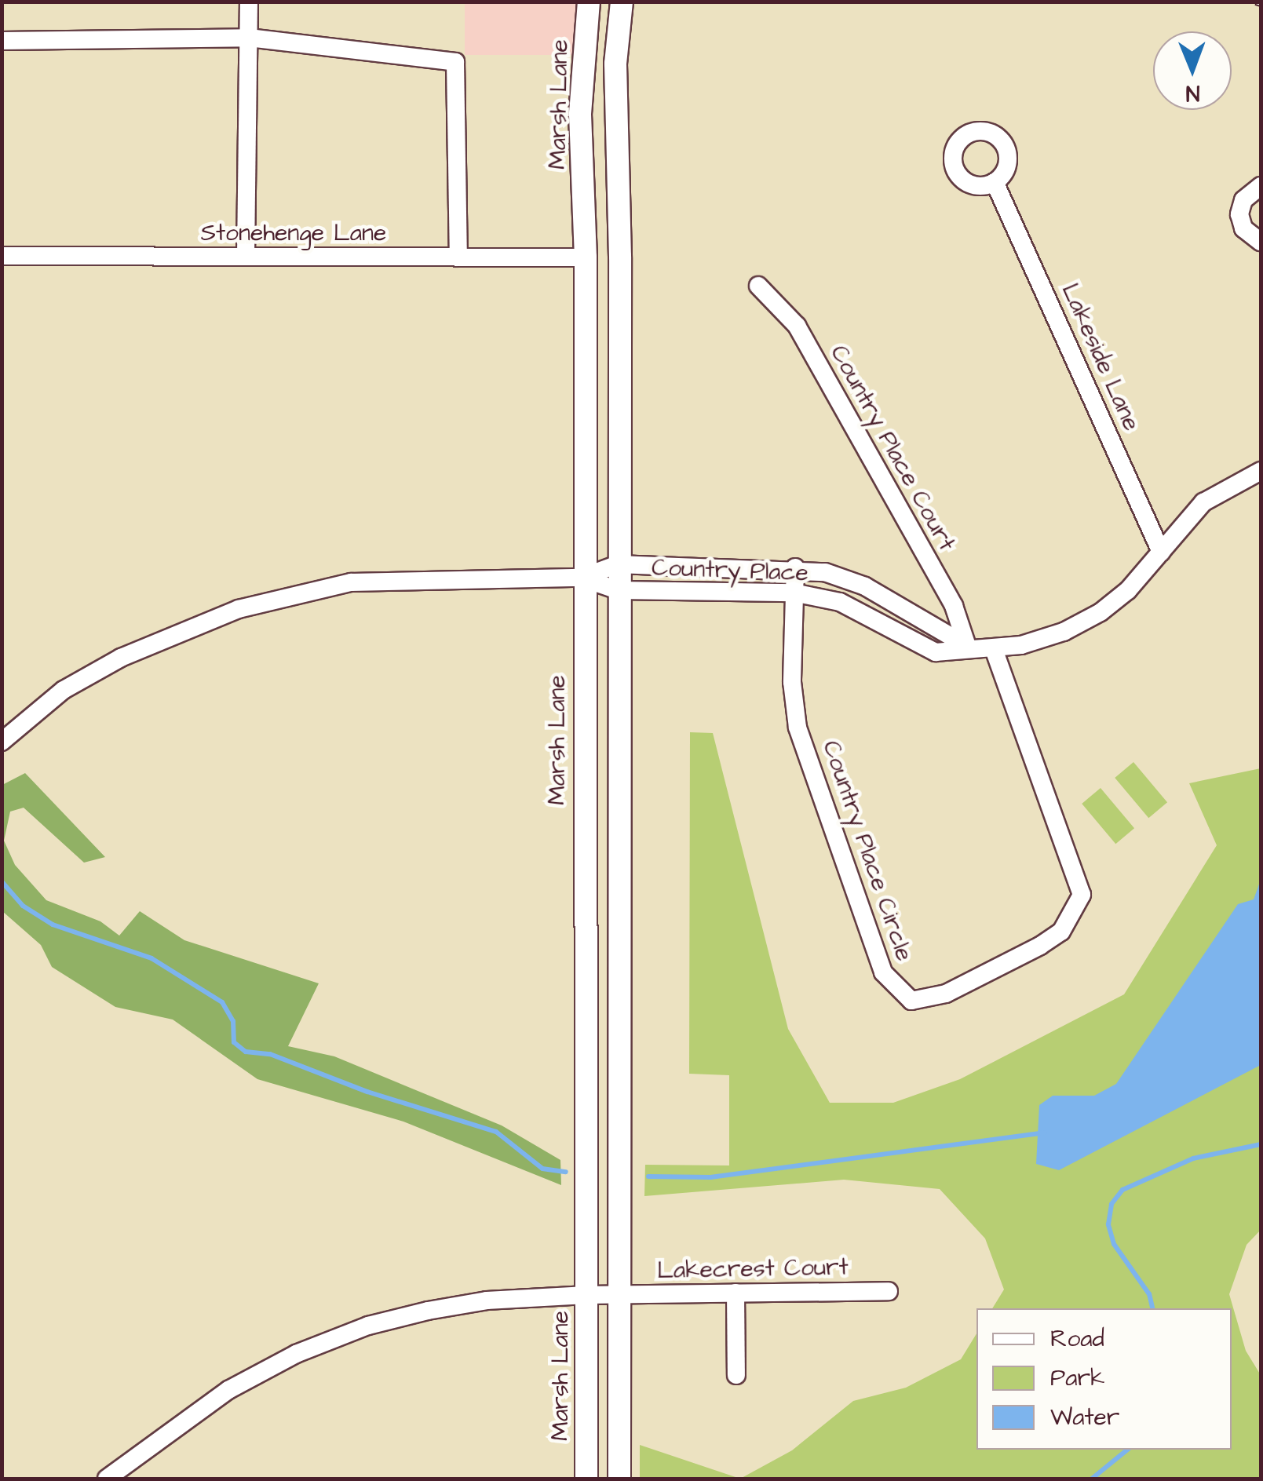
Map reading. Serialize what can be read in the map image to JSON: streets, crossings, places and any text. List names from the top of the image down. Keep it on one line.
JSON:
{"streets":{"main road":["Marsh Lane"],"street":["Stonehenge Lane","Lakeside Lane","Country Place Court","Country Place","Country Place Circle","Lakecrest Court"]},"crossings":[["Marsh Lane","Stonehenge Lane"],["Marsh Lane","Country Place"],["Marsh Lane","Lakecrest Court"],["Lakeside Lane","Country Place"],["Country Place Court","Country Place"],["Country Place","Country Place Circle"]],"legend":["Road","Park","Water"],"north":"bottom"}
